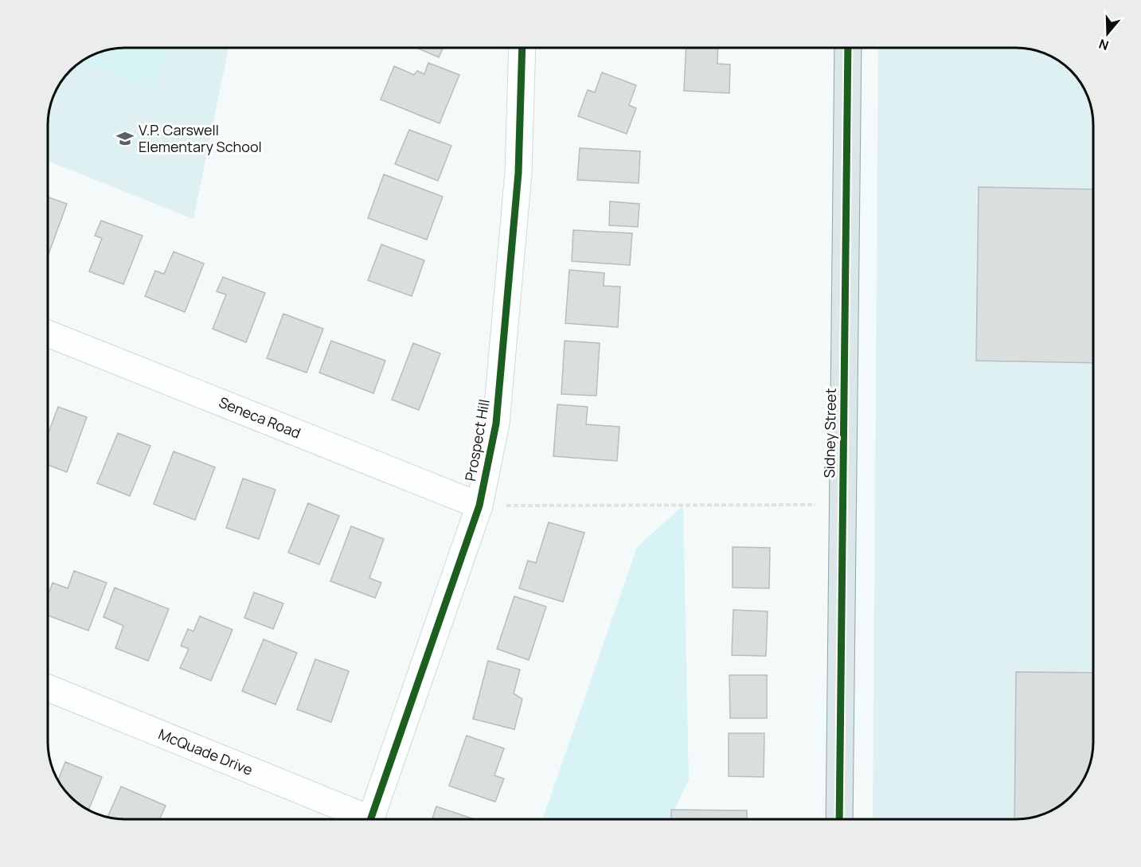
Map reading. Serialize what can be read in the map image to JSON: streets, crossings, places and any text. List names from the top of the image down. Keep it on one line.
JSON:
{"streets":{"main road":["Sidney Street"],"street":["Seneca Road","Prospect Hill","McQuade Drive"]},"crossings":[["Seneca Road","Prospect Hill"]],"places":{"school or university":["V.P. Carswell Elementary School"]},"north":"bottom"}
